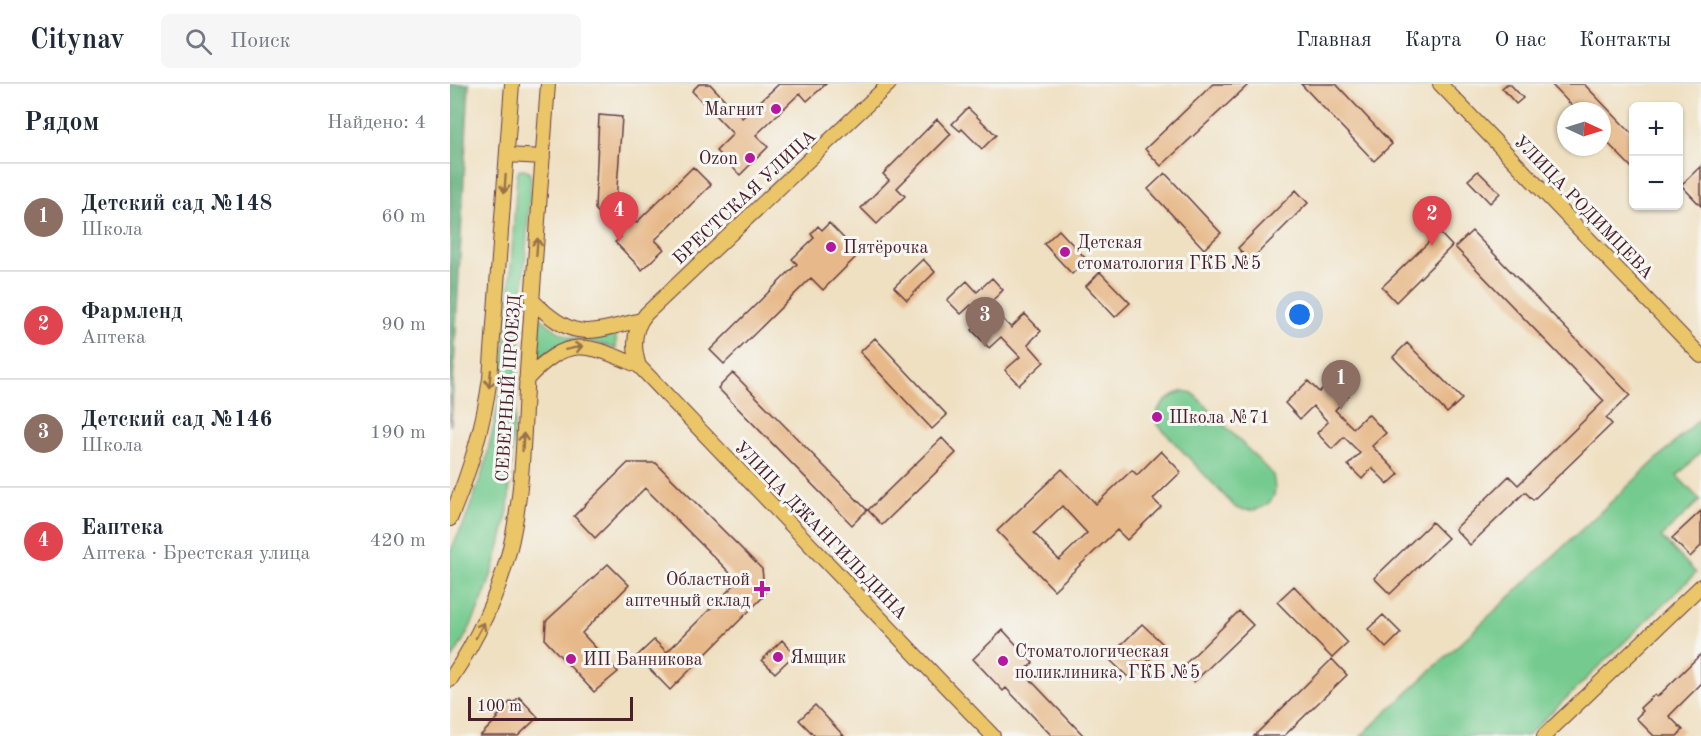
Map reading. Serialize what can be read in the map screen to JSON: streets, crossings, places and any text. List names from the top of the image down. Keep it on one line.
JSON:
{"streets":{"main road":["БРЕСТСКАЯ УЛИЦА","УЛИЦА РОДИМЦЕВА","СЕВЕРНЫЙ ПРОЕЗД","УЛИЦА ДЖАНГИЛЬДИНА"]},"places":{"other":["Магнит","Ozon","Пятёрочка","Детская стоматология ГКБ №5","Школа №71","Ямщик","ИП Банникова","Стоматологическая поликлиника, ГКБ №5"],"health":["Областной аптечный склад"]},"scale_bar":"100 m","north":"right","page":{"header":"Citynav","search":"Поиск","nav":["Главная","Карта","О нас","Контакты"],"heading":["Рядом","Найдено: 4"],"map_buttons":["+","−"],"list":[{"mark":"1","name":"Детский сад №148","note":"Школа","value":"60 m"},{"mark":"2","name":"Фармленд","note":"Аптека","value":"90 m"},{"mark":"3","name":"Детский сад №146","note":"Школа","value":"190 m"},{"mark":"4","name":"Еаптека","note":"Аптека · Брестская улица","value":"420 m"}],"pins":["4","2","3","1"],"scale":"100 m"}}
